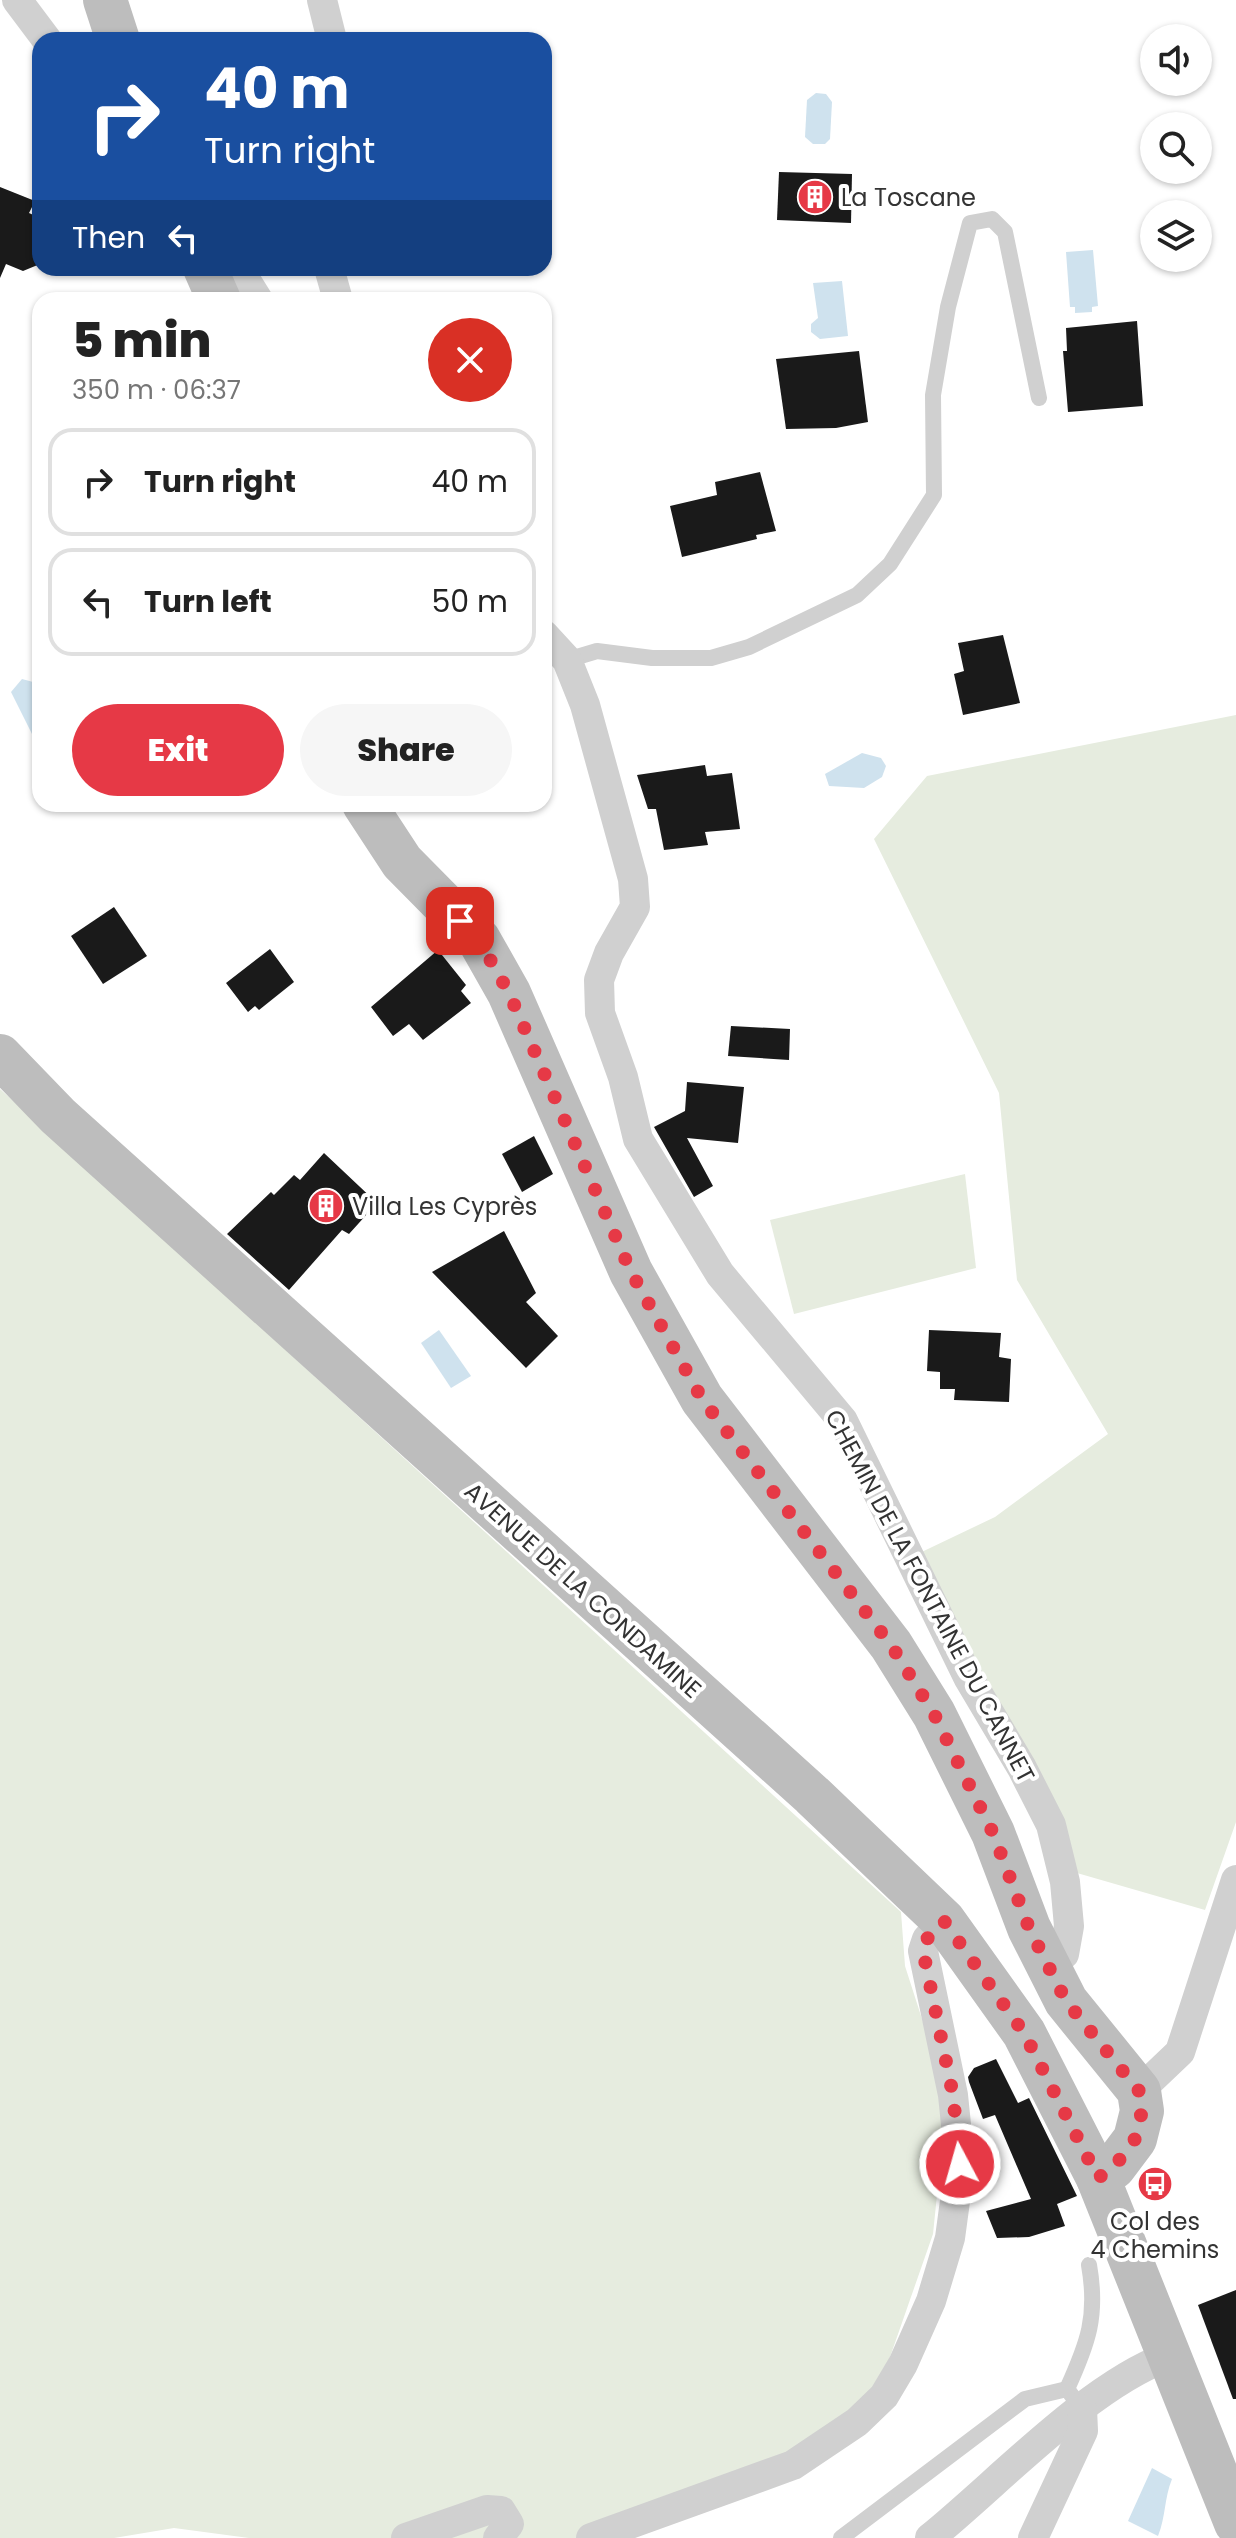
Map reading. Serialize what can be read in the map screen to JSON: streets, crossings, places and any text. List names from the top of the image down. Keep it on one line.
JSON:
{"streets":{"main road":["AVENUE DE LA CONDAMINE"],"street":["CHEMIN DE LA FONTAINE DU CANNET"]},"places":{"building":["La Toscane","Villa Les Cyprès"],"bus stop":["Col des 4 Chemins"]},"page":{"turn":["40 m","Turn right"],"then":"Then","heading":["5 min","350 m · 06:37"],"list":[{"name":"Turn right","value":"40 m"},{"name":"Turn left","value":"50 m"}],"buttons":["Exit","Share"]}}
